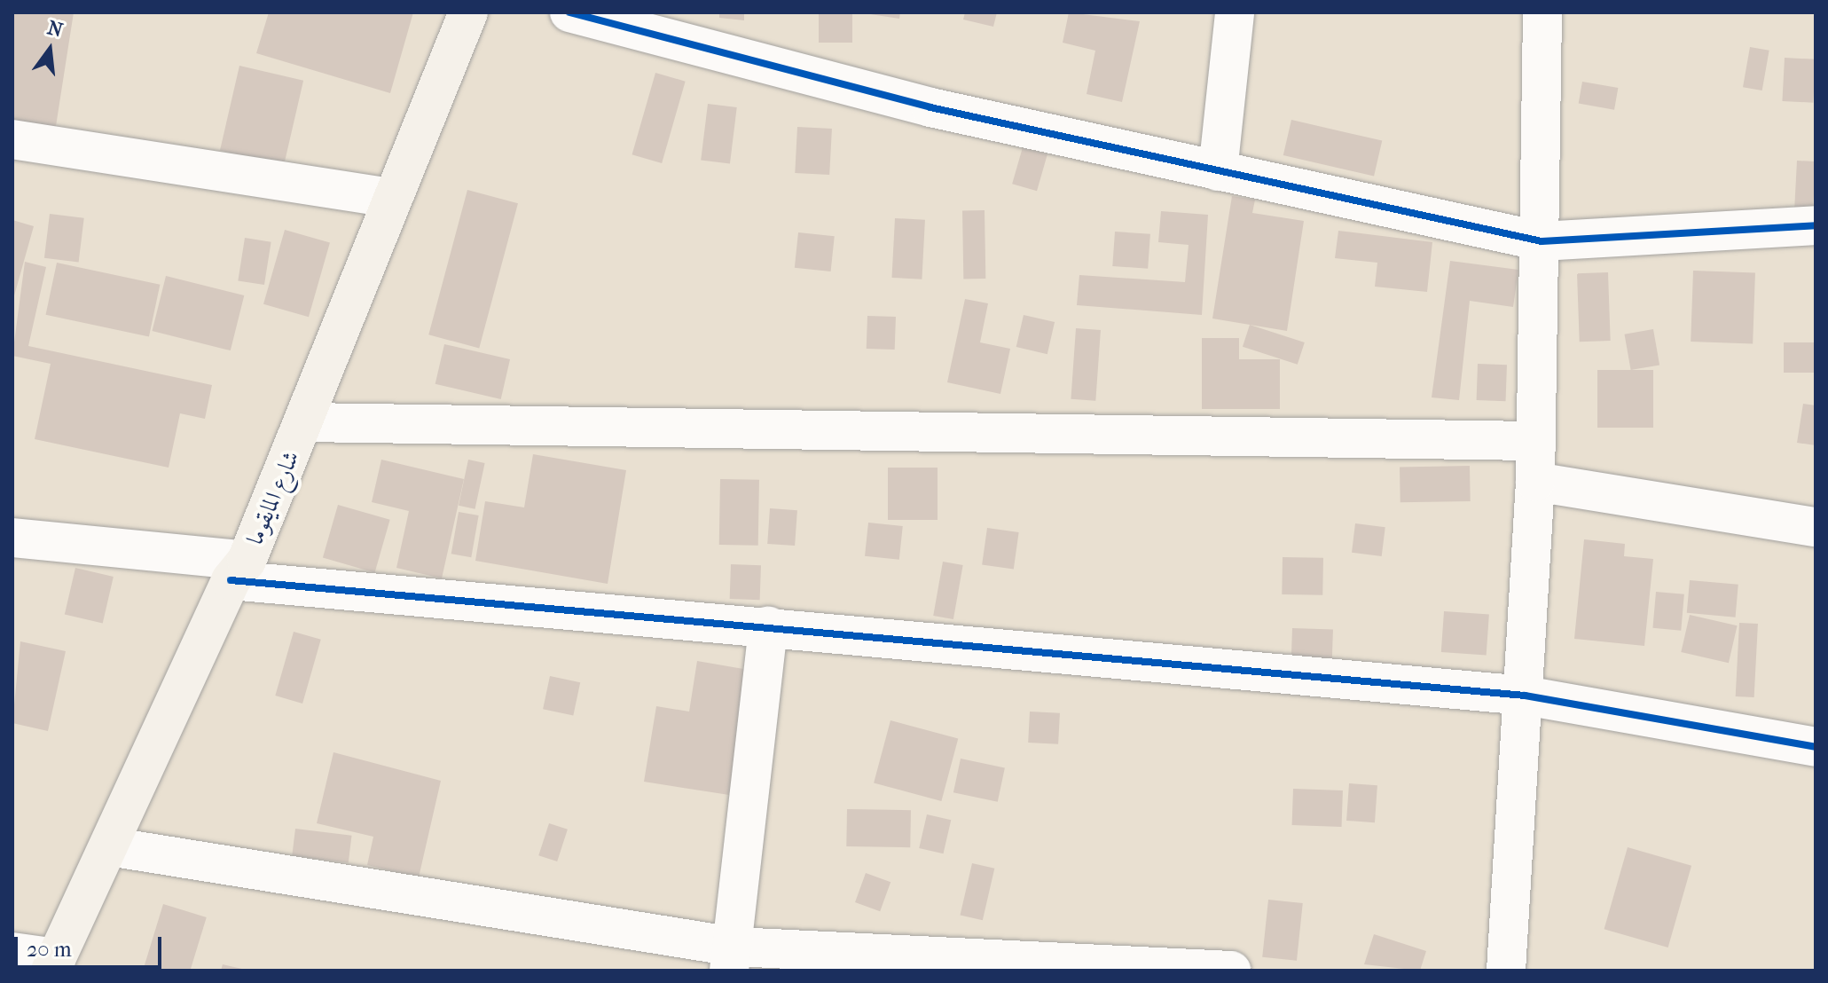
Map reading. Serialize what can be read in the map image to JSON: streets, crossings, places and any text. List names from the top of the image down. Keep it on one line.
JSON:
{"streets":{"street":["شارع المايقوما"]},"scale_bar":"20 m","north":"top"}
